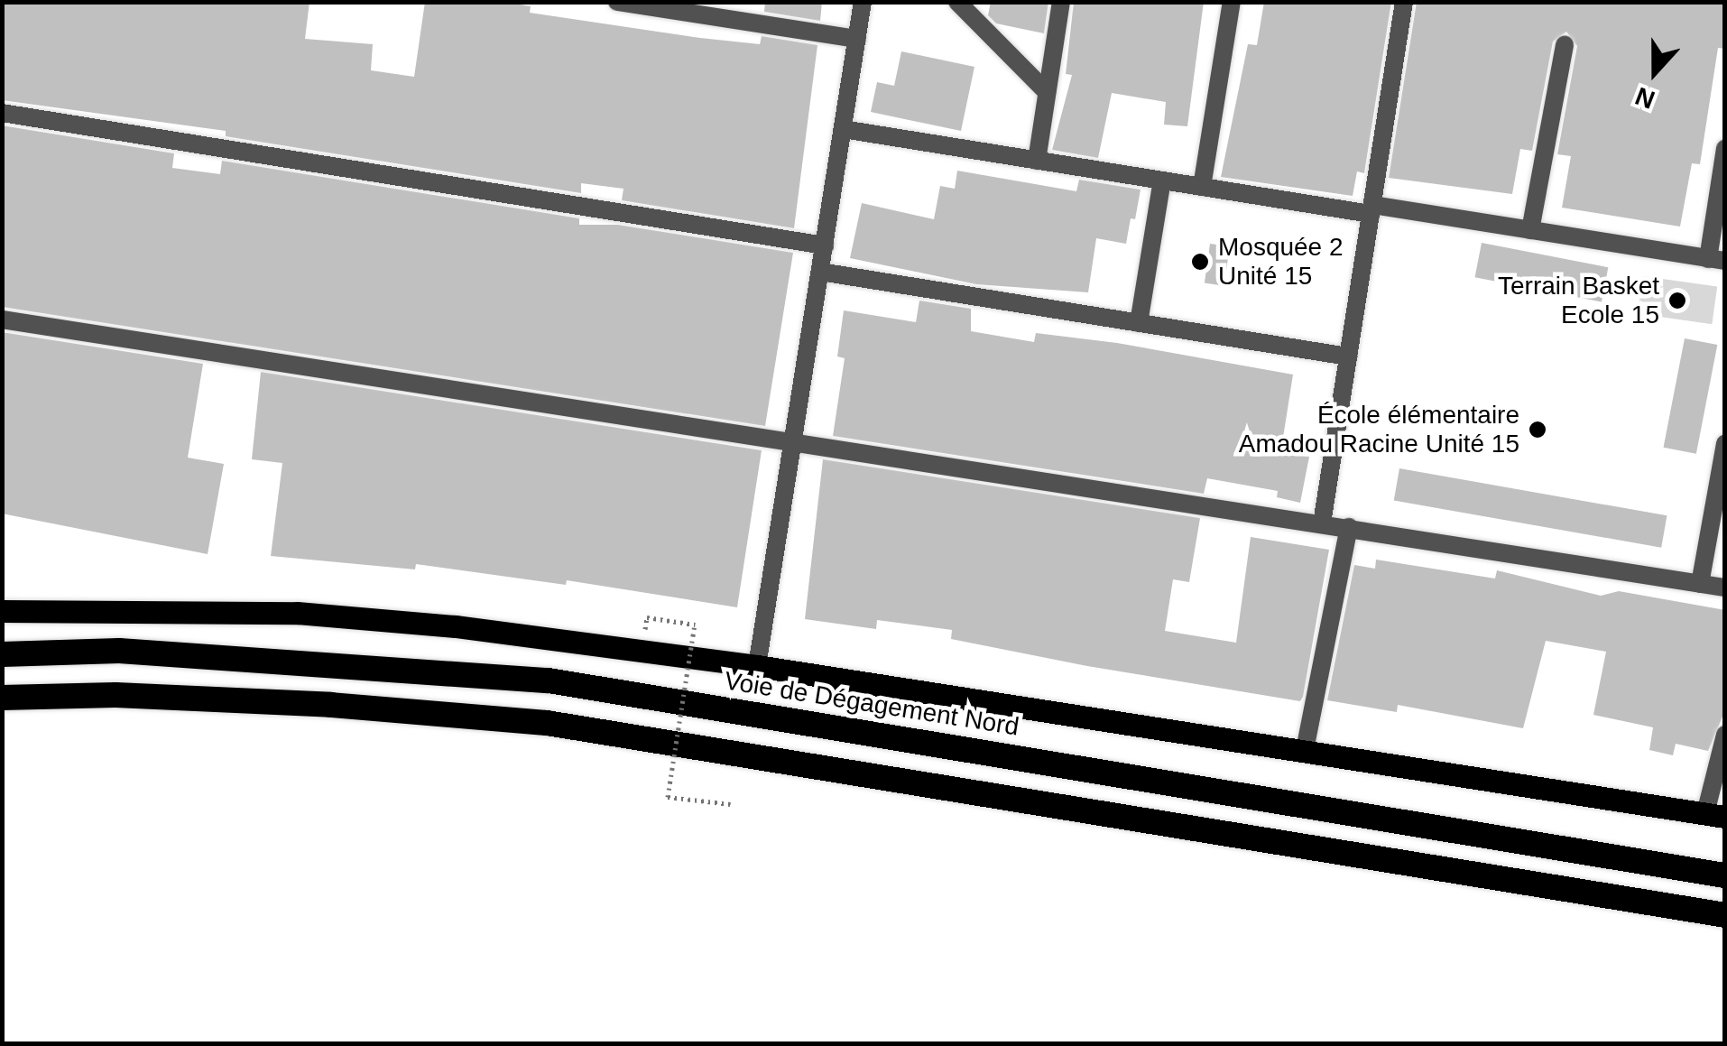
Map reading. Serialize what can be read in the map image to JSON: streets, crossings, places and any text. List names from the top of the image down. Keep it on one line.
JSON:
{"streets":{"highway":["Voie de Dégagement Nord"]},"places":["Mosquée 2 Unité 15","Terrain Basket Ecole 15","École élémentaire Amadou Racine Unité 15"],"north":"bottom"}
